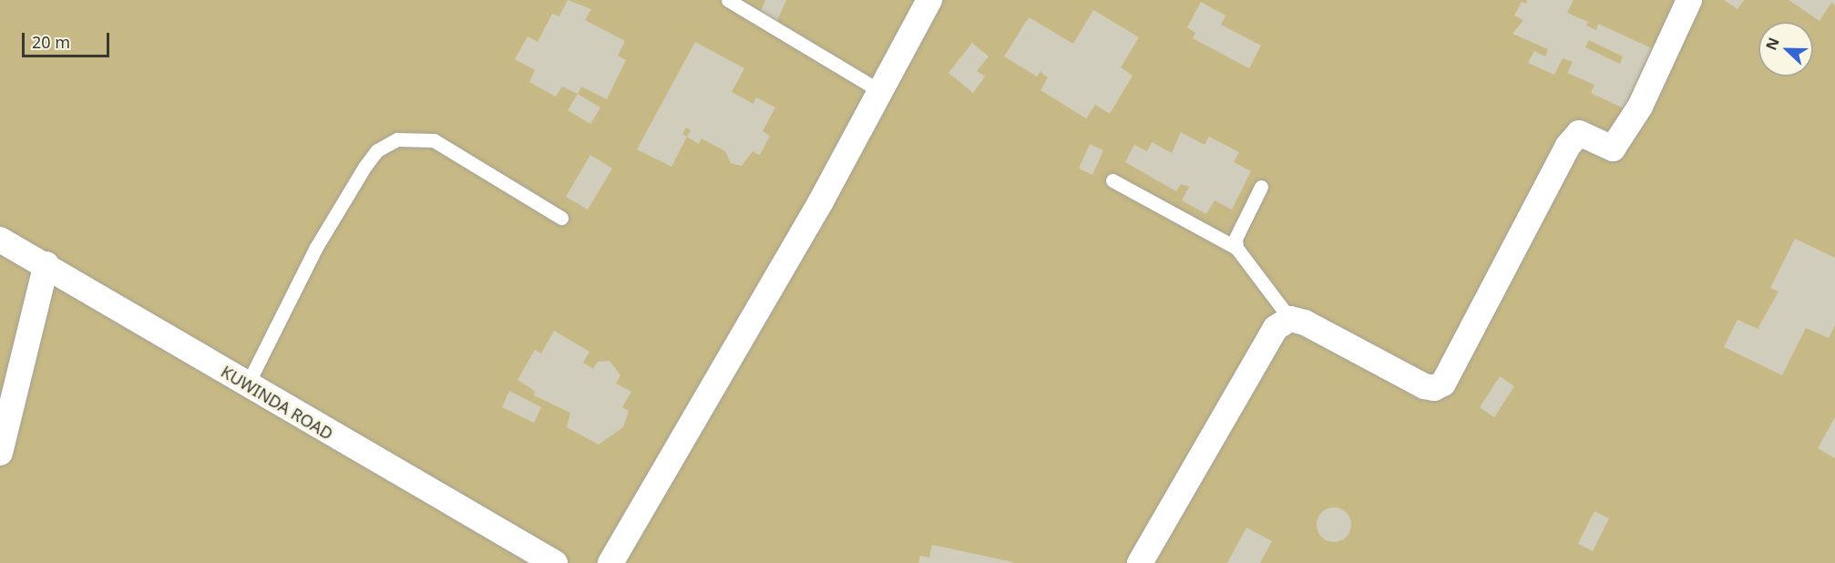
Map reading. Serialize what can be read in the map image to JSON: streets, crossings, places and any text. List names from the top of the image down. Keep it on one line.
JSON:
{"streets":{"street":["KUWINDA ROAD"]},"scale_bar":"20 m","north":"left"}
